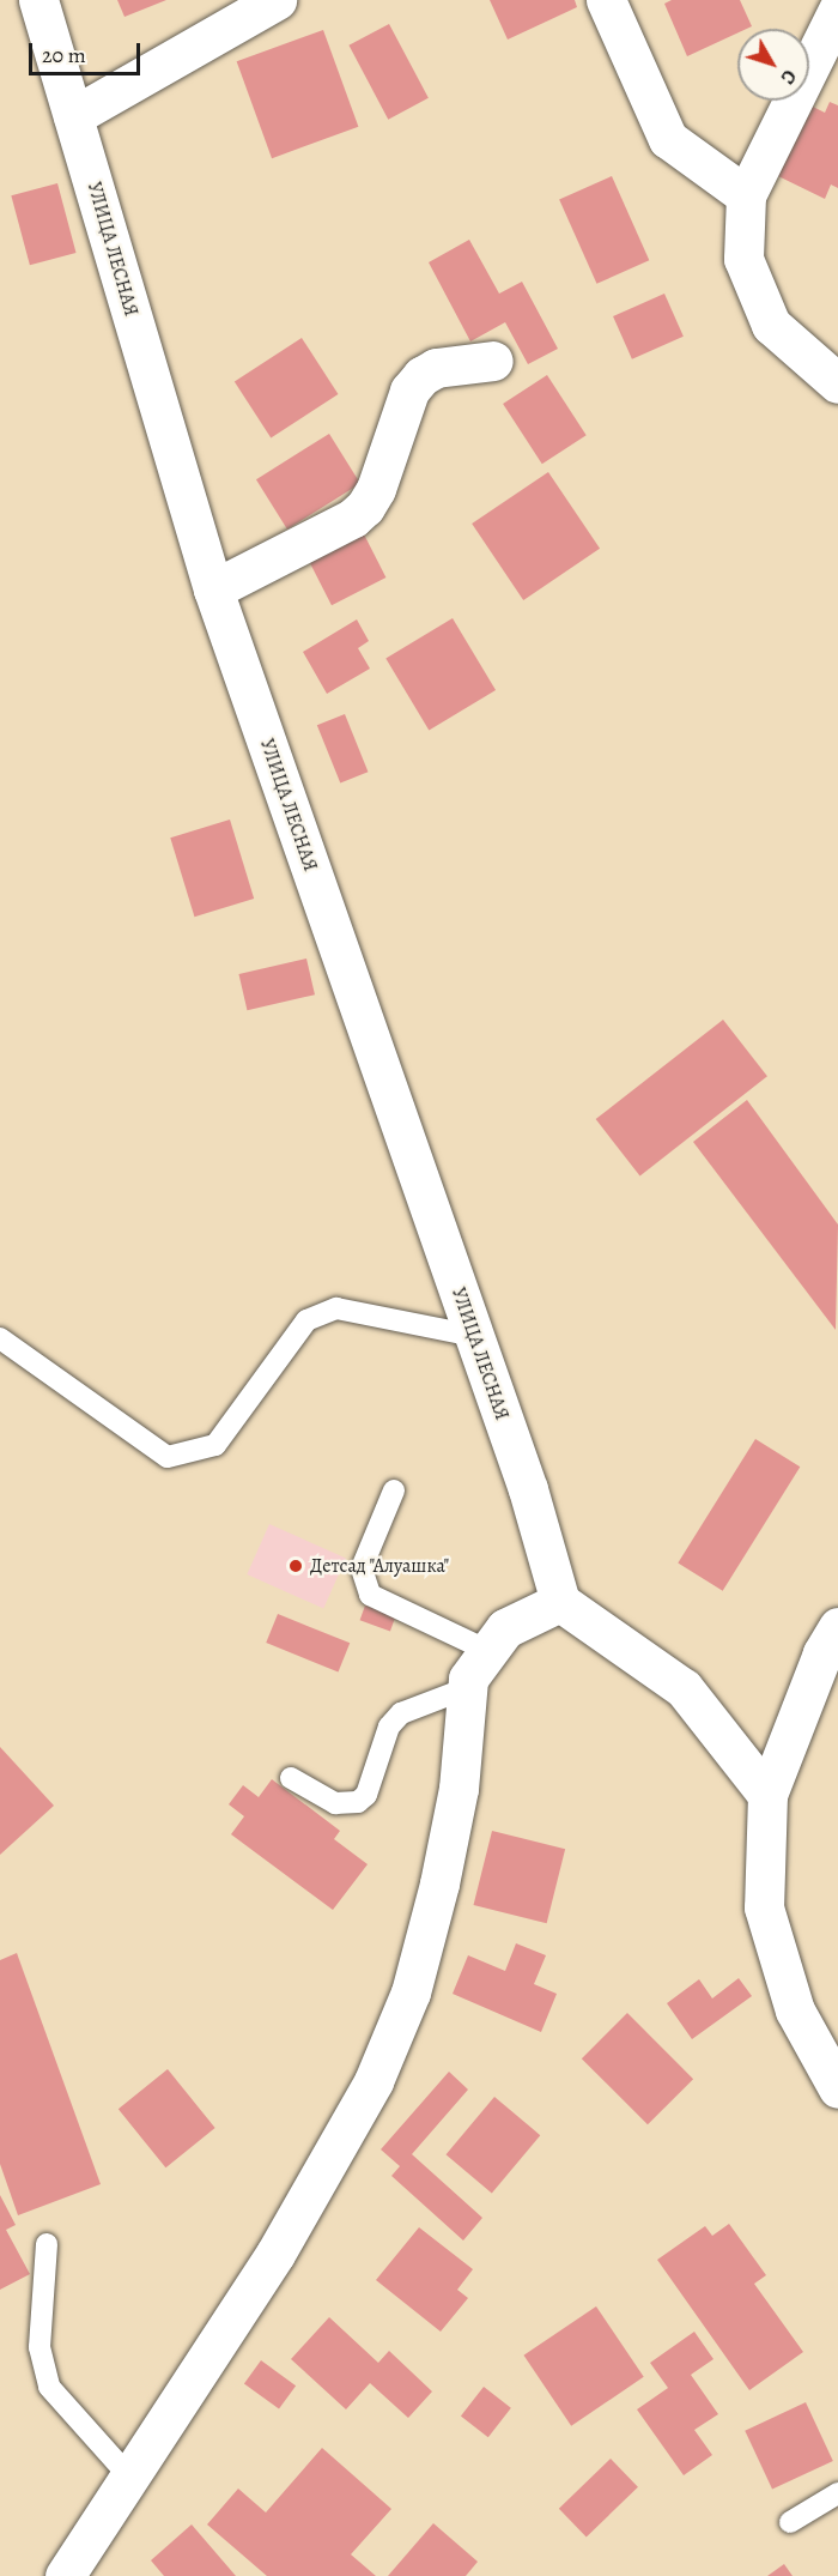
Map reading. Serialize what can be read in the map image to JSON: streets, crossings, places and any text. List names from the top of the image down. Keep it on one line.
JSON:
{"streets":{"street":["УЛИЦА ЛЕСНАЯ"]},"places":["Детсад \"Алуашка\""],"scale_bar":"20 m","north":"bottom right"}
